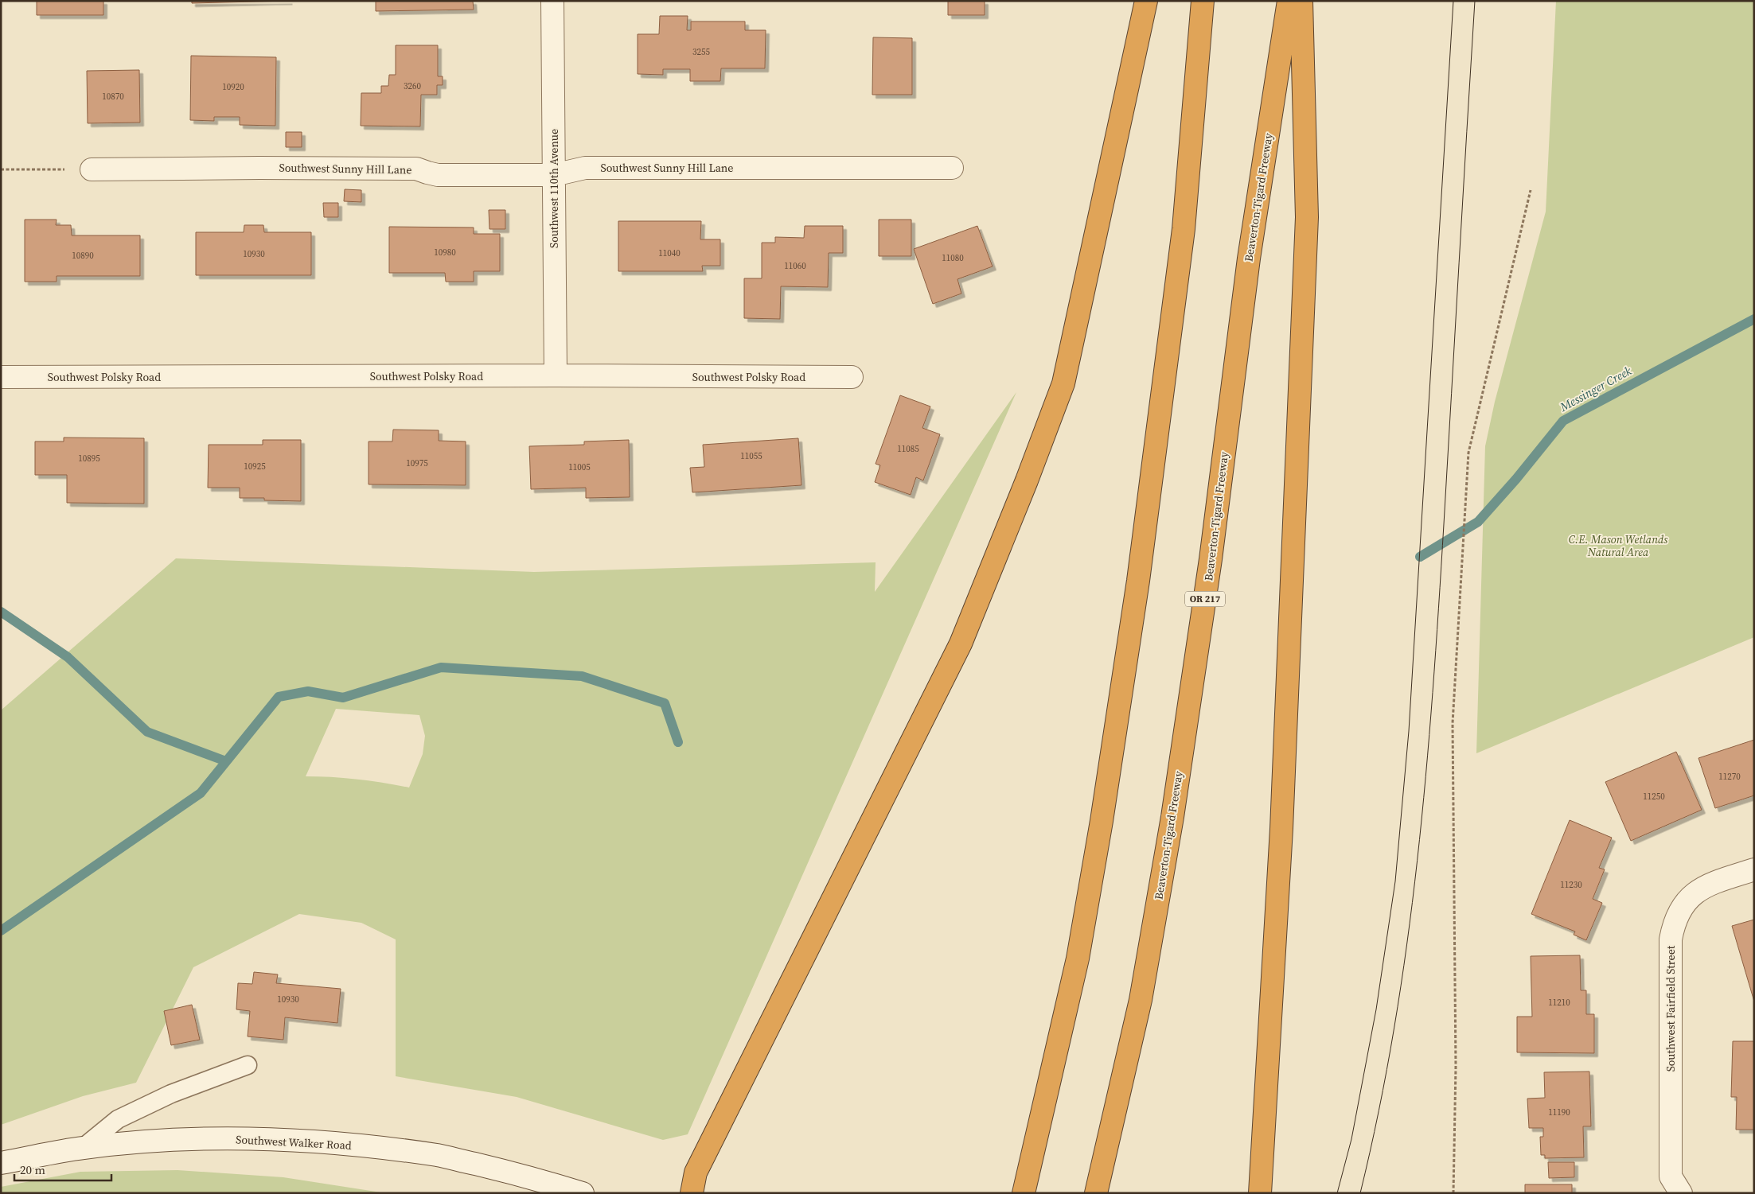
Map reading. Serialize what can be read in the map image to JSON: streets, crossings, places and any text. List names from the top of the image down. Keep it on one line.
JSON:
{"streets":{"highway":["Beaverton-Tigard Freeway","OR 217"],"street":["Southwest Sunny Hill Lane","Southwest 110th Avenue","Southwest Polsky Road","Southwest Fairfield Street","Southwest Walker Road"]},"crossings":[["Southwest Sunny Hill Lane","Southwest 110th Avenue"],["Southwest 110th Avenue","Southwest Polsky Road"]],"water":["Messinger Creek"],"parks":["C.E. Mason Wetlands Natural Area"],"house_numbers":["3255","3260","10920","10870","10980","11040","10930","10890","11080","11060","11085","11055","10895","10975","10925","11005","11270","11250","11230","10930","11210","11190"],"scale_bar":"20 m"}
